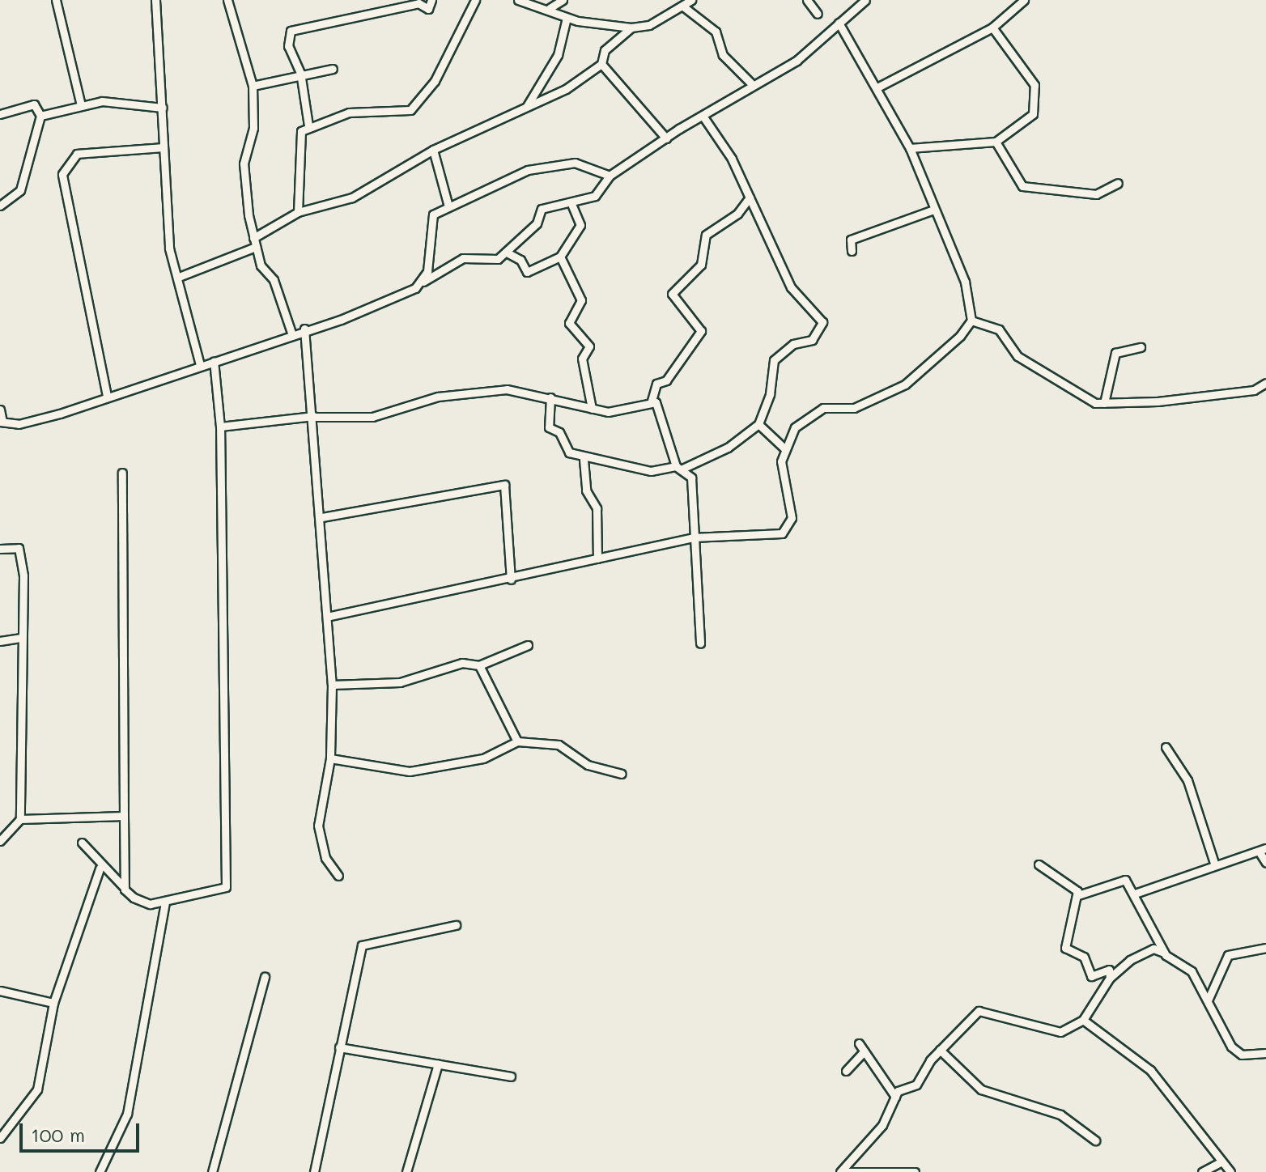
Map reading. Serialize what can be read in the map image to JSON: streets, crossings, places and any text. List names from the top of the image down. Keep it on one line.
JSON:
{"scale_bar":"100 m"}
